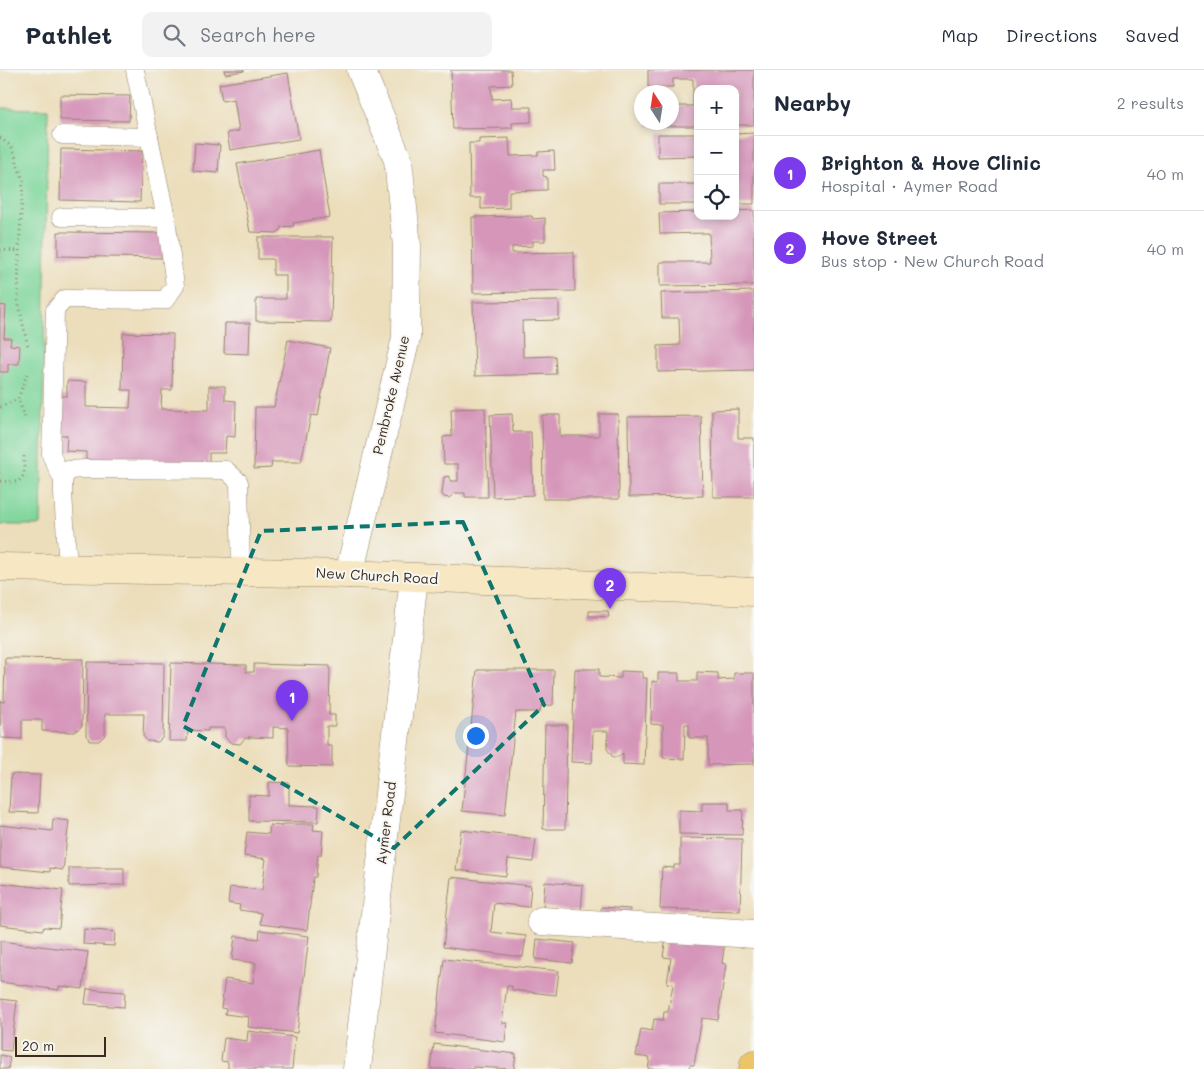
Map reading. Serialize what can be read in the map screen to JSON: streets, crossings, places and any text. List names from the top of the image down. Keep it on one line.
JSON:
{"streets":{"main road":["New Church Road"],"street":["Pembroke Avenue","Aymer Road"]},"crossings":[["Pembroke Avenue","New Church Road"],["New Church Road","Aymer Road"]],"scale_bar":"20 m","north":"top","page":{"header":"Pathlet","search":"Search here","nav":["Map","Directions","Saved"],"heading":["Nearby","2 results"],"map_buttons":["+","−"],"list":[{"mark":"1","name":"Brighton & Hove Clinic","note":"Hospital · Aymer Road","value":"40 m"},{"mark":"2","name":"Hove Street","note":"Bus stop · New Church Road","value":"40 m"}],"pins":["2","1"],"scale":"20 m"}}
